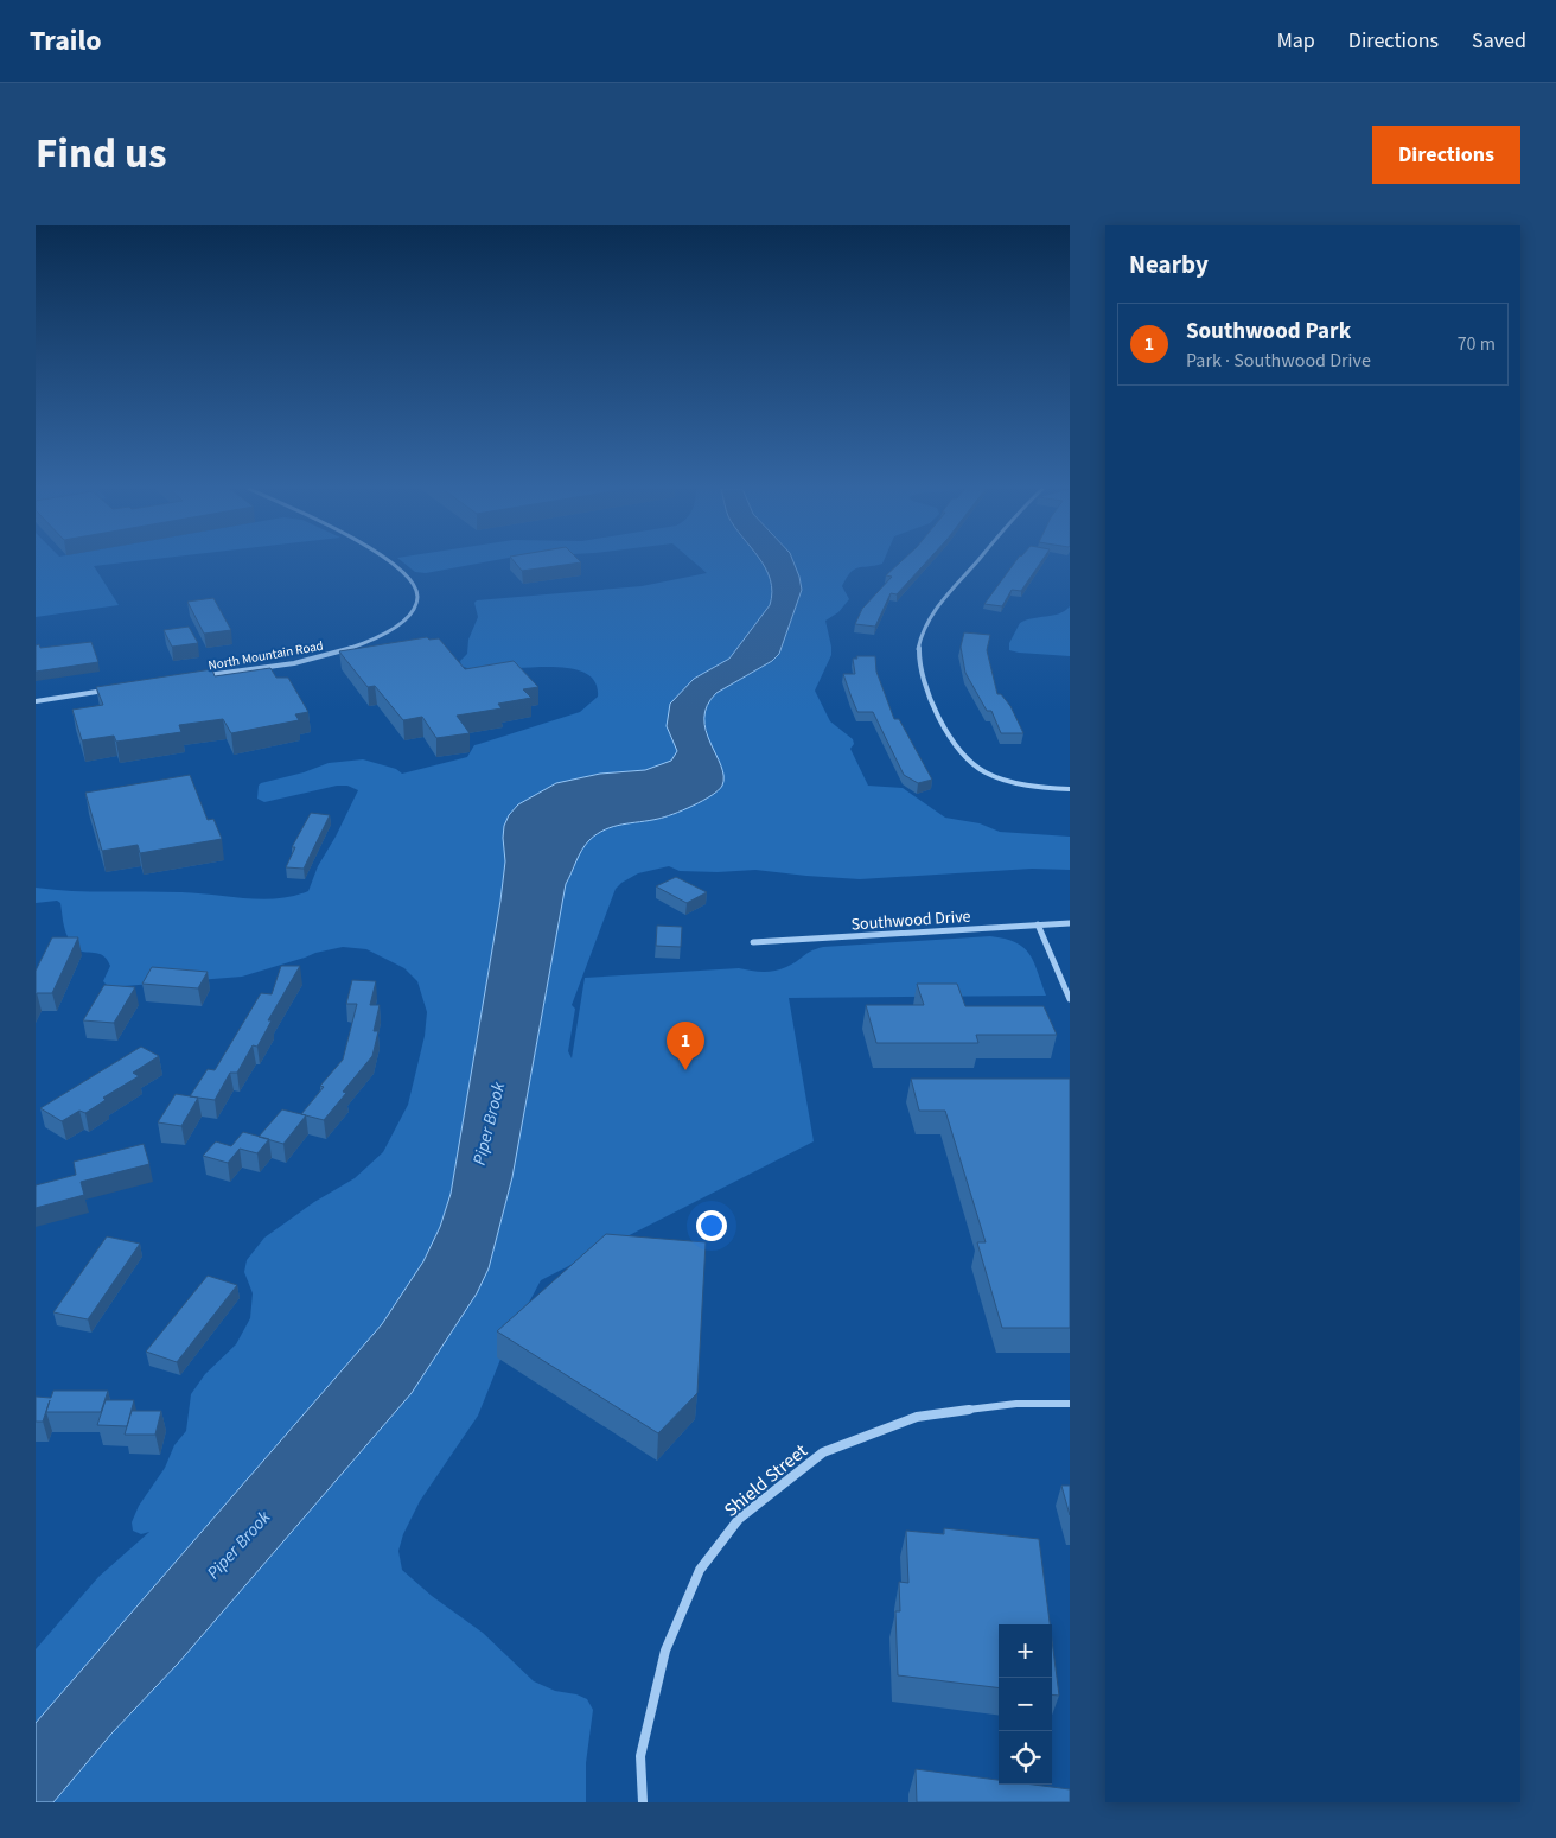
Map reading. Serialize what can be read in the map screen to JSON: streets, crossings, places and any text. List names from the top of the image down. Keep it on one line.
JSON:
{"streets":{"street":["North Mountain Road","Southwood Drive","Shield Street"]},"water":["Piper Brook"],"page":{"header":"Trailo","nav":["Map","Directions","Saved"],"title":"Find us","buttons":"Directions","heading":"Nearby","list":[{"mark":"1","name":"Southwood Park","note":"Park · Southwood Drive","value":"70 m"}],"pins":"1","map_buttons":["+","−"]}}
